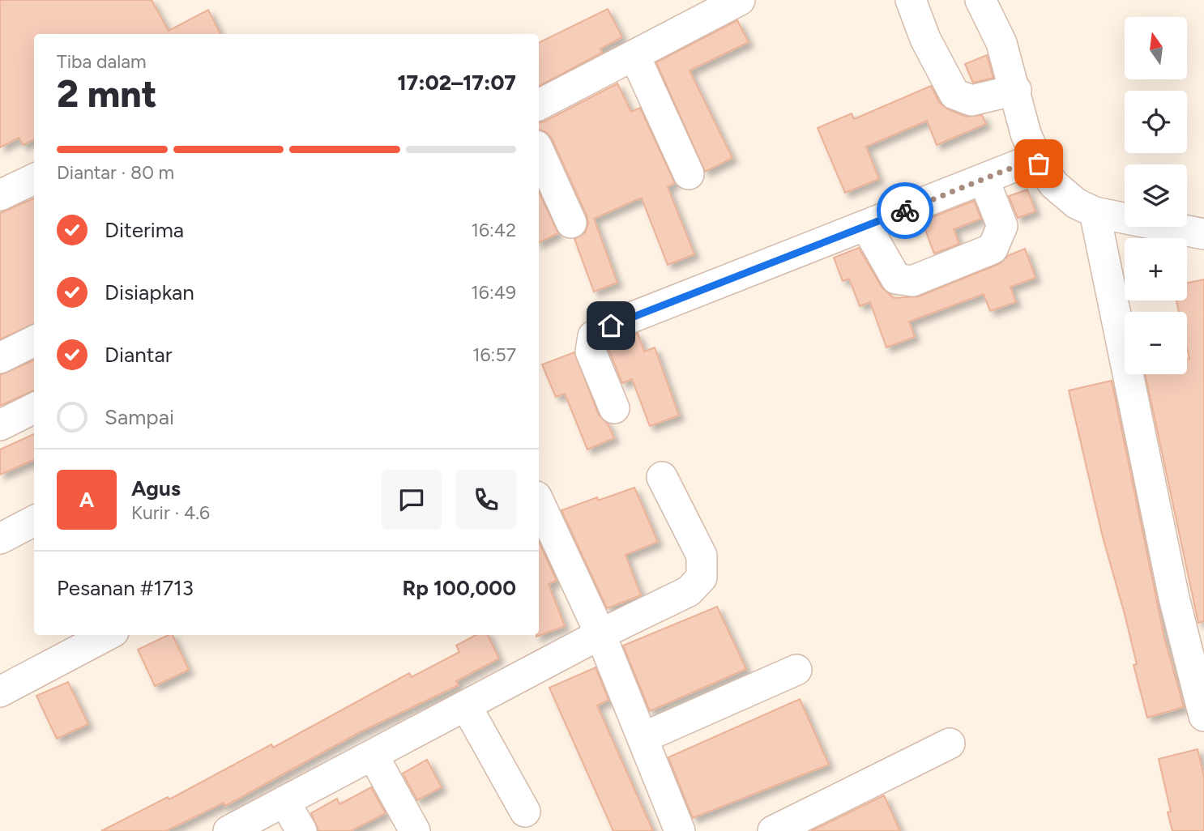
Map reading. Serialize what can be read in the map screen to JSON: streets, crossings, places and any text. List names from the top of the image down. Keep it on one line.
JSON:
{"north":"top","page":{"map_buttons":["+","−"],"heading":["2 mnt","Tiba dalam","17:02–17:07"],"panel":["Agus","Kurir · 4.6","Pesanan #1713","Rp 100,000"],"bar":"Diantar · 80 m","list":[["Diterima","16:42"],["Disiapkan","16:49"],["Diantar","16:57"],"Sampai"],"round":"A"}}
